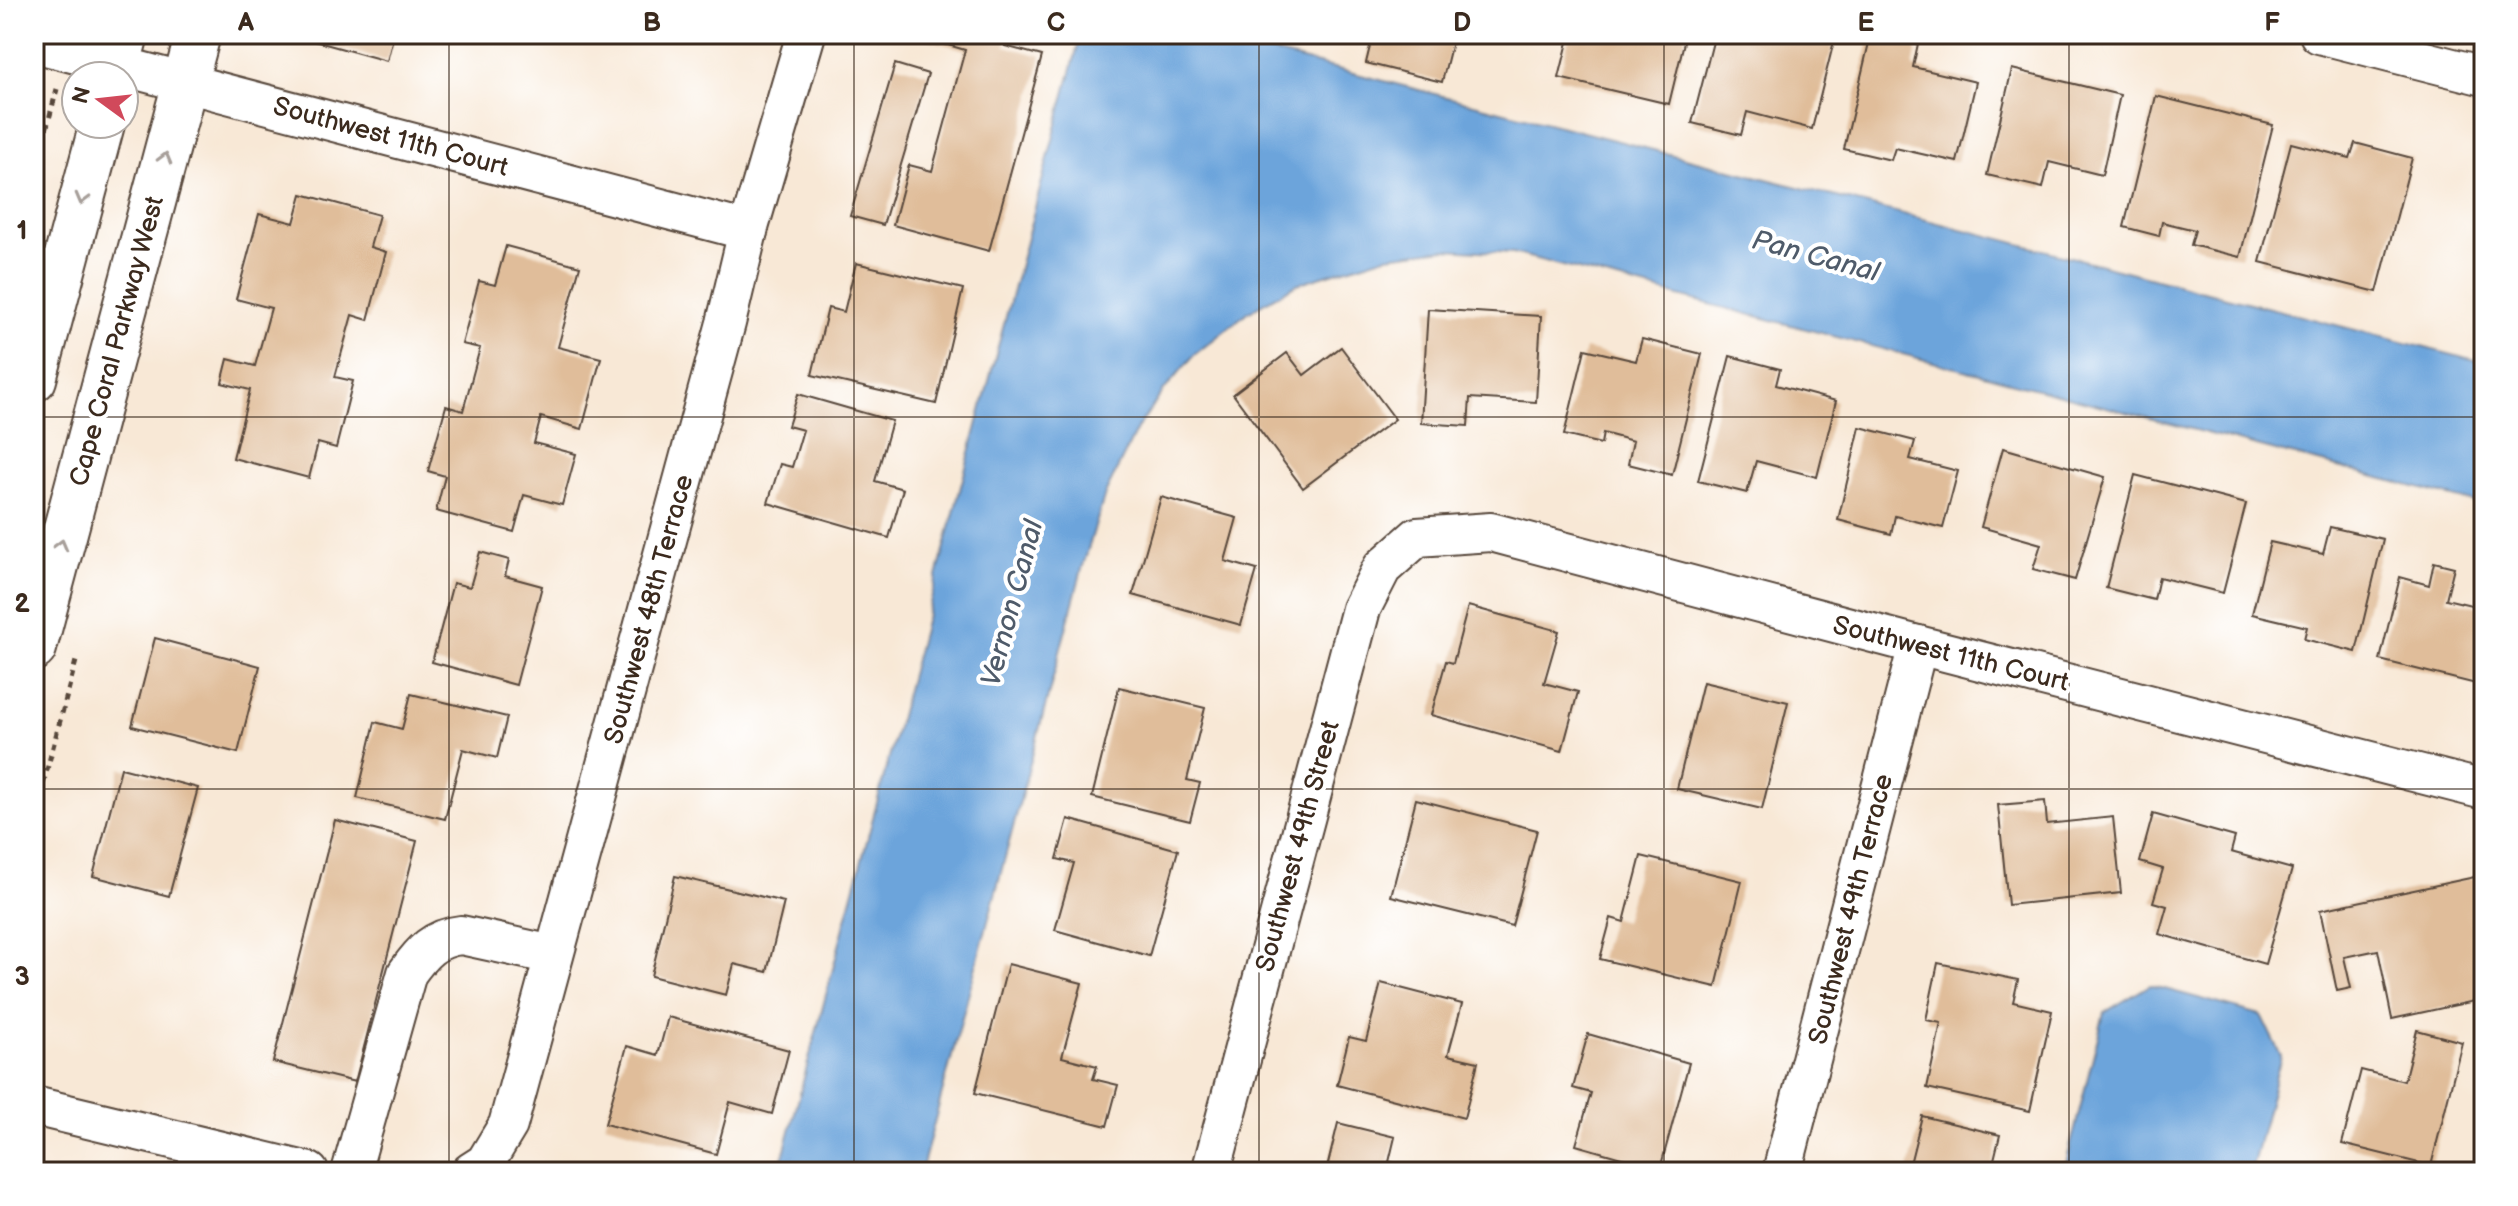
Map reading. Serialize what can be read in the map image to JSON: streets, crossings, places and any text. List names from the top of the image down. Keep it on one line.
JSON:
{"streets":{"main road":["Cape Coral Parkway West"],"street":["Southwest 11th Court","Southwest 48th Terrace","Southwest 49th Street","Southwest 49th Terrace"]},"crossings":[["Southwest 11th Court","Cape Coral Parkway West"],["Southwest 11th Court","Southwest 48th Terrace"],["Southwest 11th Court","Southwest 49th Street"],["Southwest 11th Court","Southwest 49th Terrace"]],"water":["Pan Canal","Vernon Canal"],"north":"left","grid":{"columns":["A","B","C","D","E","F"],"rows":["1","2","3"]}}
